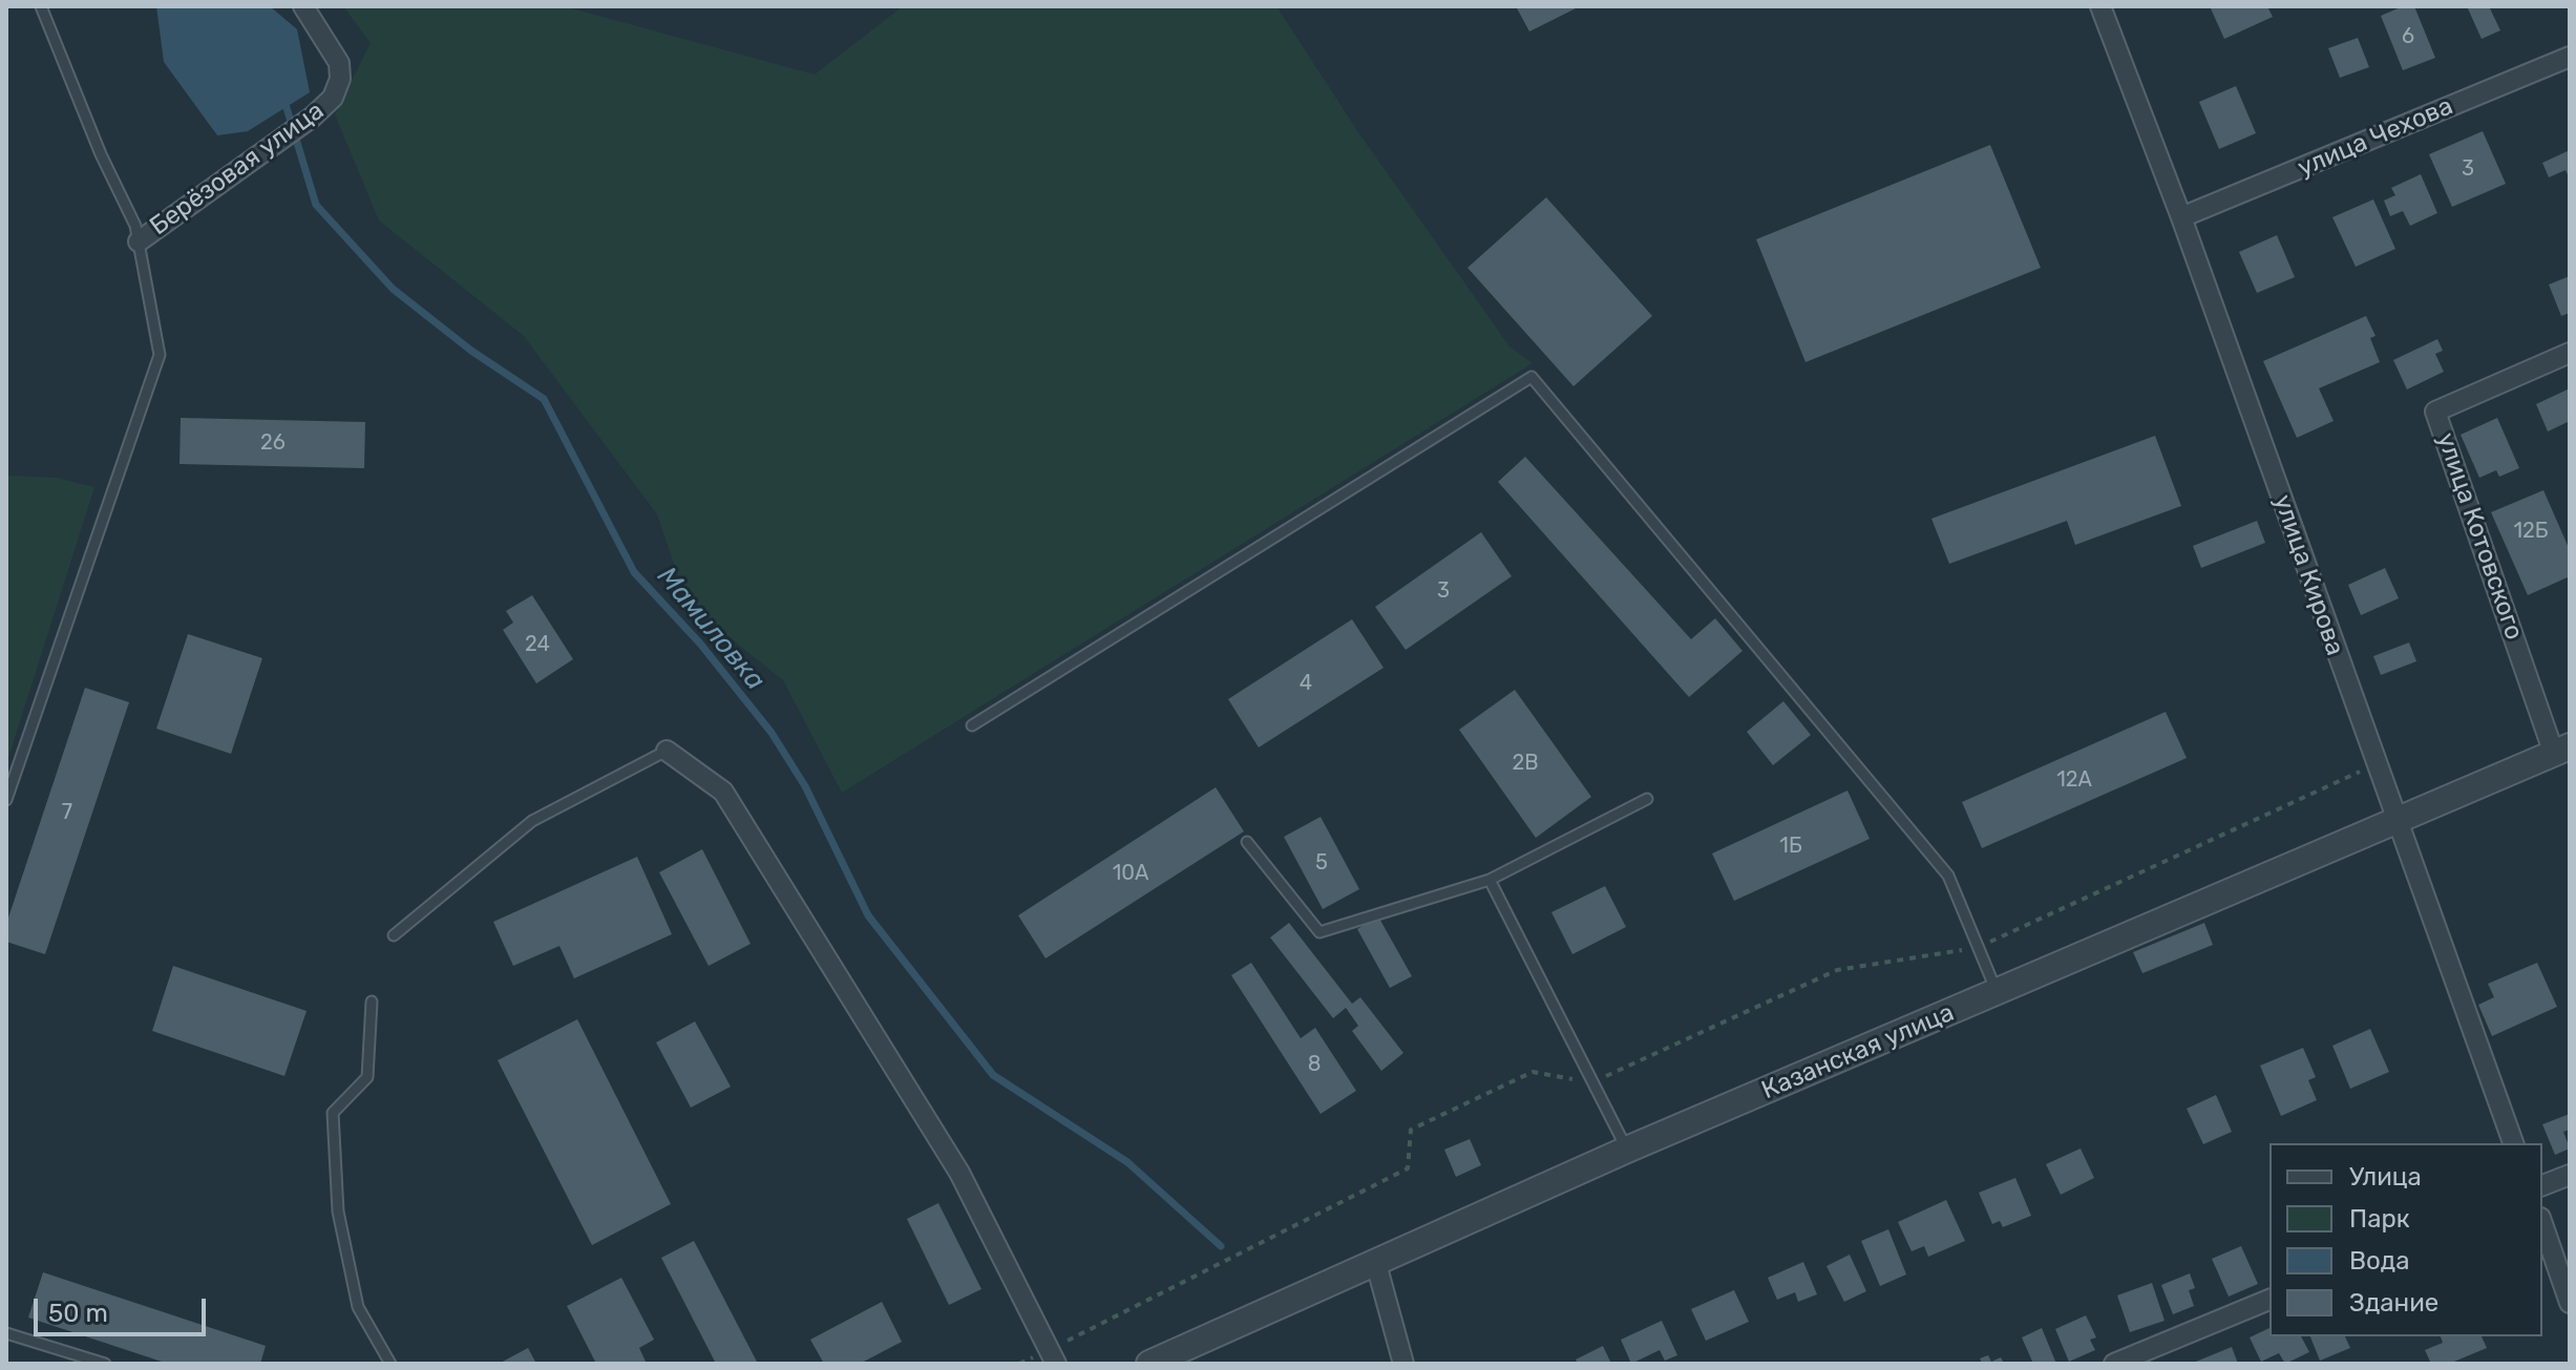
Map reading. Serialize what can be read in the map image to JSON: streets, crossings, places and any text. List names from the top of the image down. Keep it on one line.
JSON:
{"streets":{"street":["улица Чехова","Берёзовая улица","улица Котовского","улица Кирова","Казанская улица"]},"crossings":[["улица Чехова","улица Кирова"],["улица Котовского","Казанская улица"],["улица Кирова","Казанская улица"]],"water":["Мамиловка"],"house_numbers":["6","3","26","12Б","3","24","4","2В","12А","7","1Б","5","10А","8"],"legend":["Улица","Парк","Вода","Здание"],"scale_bar":"50 m"}
